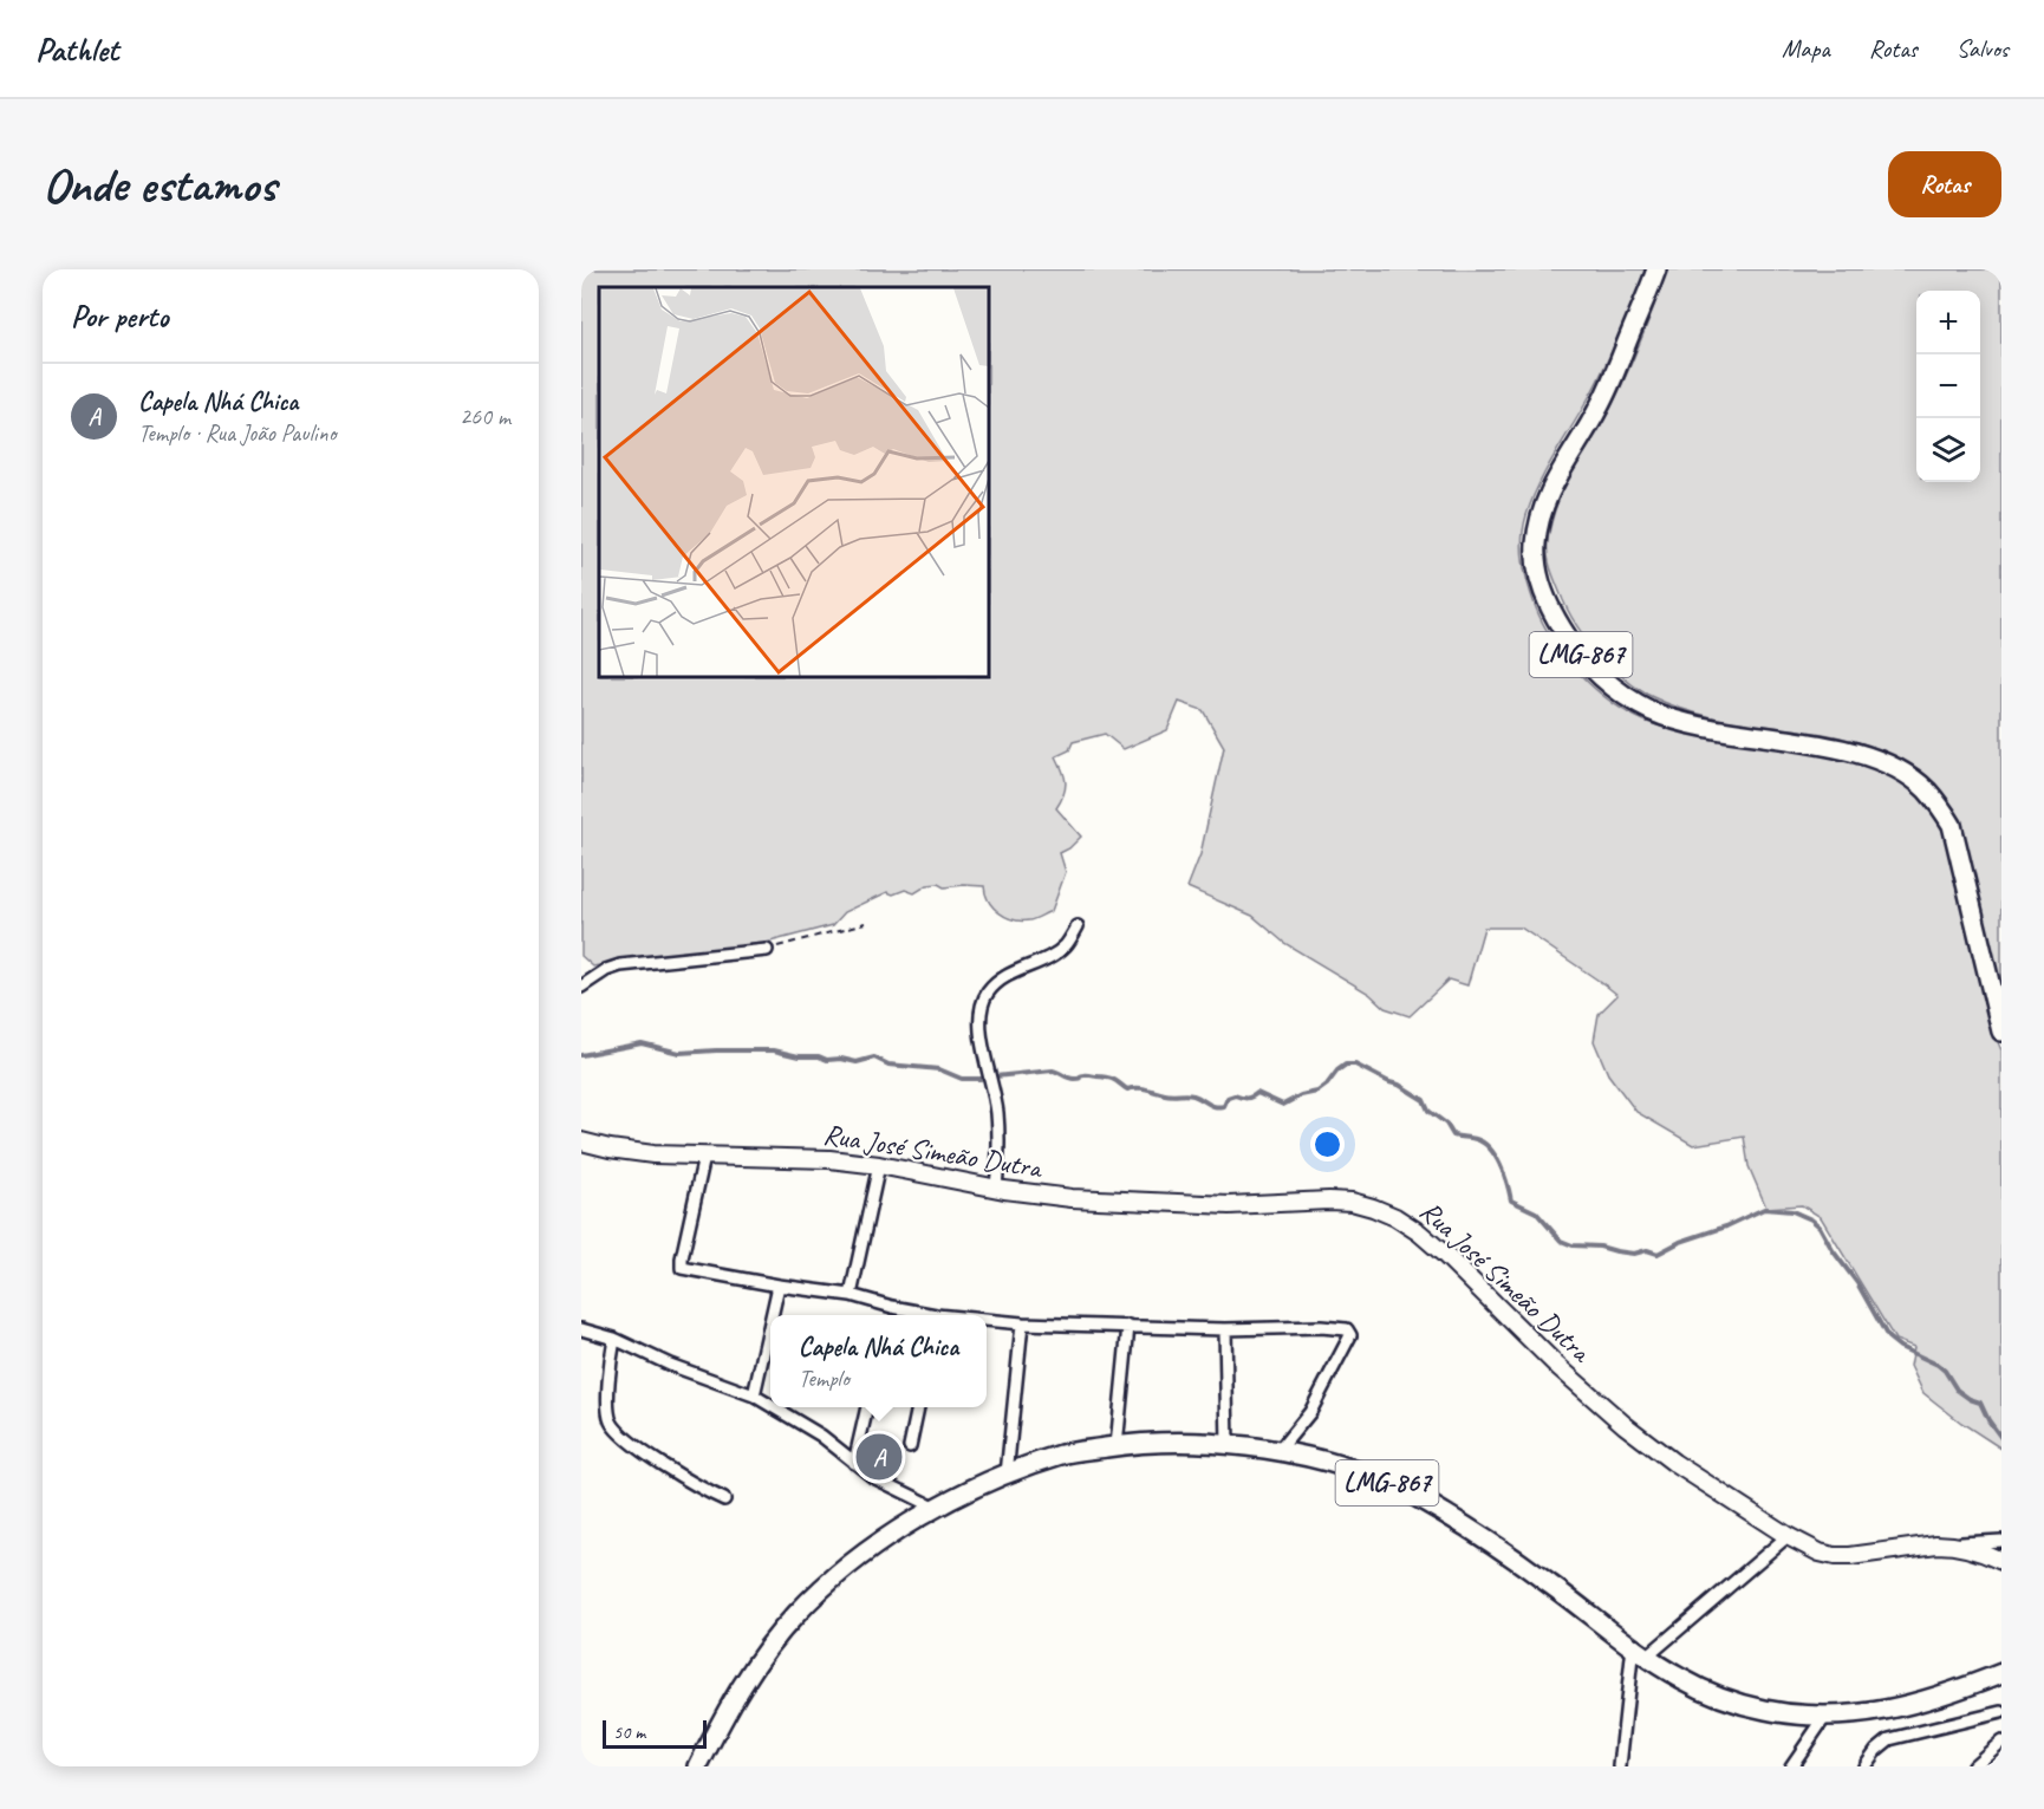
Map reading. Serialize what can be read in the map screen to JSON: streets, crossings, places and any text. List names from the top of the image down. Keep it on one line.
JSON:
{"streets":{"main road":["LMG-867","Rua José Simeão Dutra"]},"scale_bar":"50 m","page":{"header":"Pathlet","nav":["Mapa","Rotas","Salvos"],"buttons":"Rotas","title":"Onde estamos","heading":"Por perto","map_buttons":["+","−"],"list":[{"mark":"A","name":"Capela Nhá Chica","note":"Templo · Rua João Paulino","value":"260 m"}],"popup":["Capela Nhá Chica","Templo"],"pins":"A","scale":"50 m"}}
